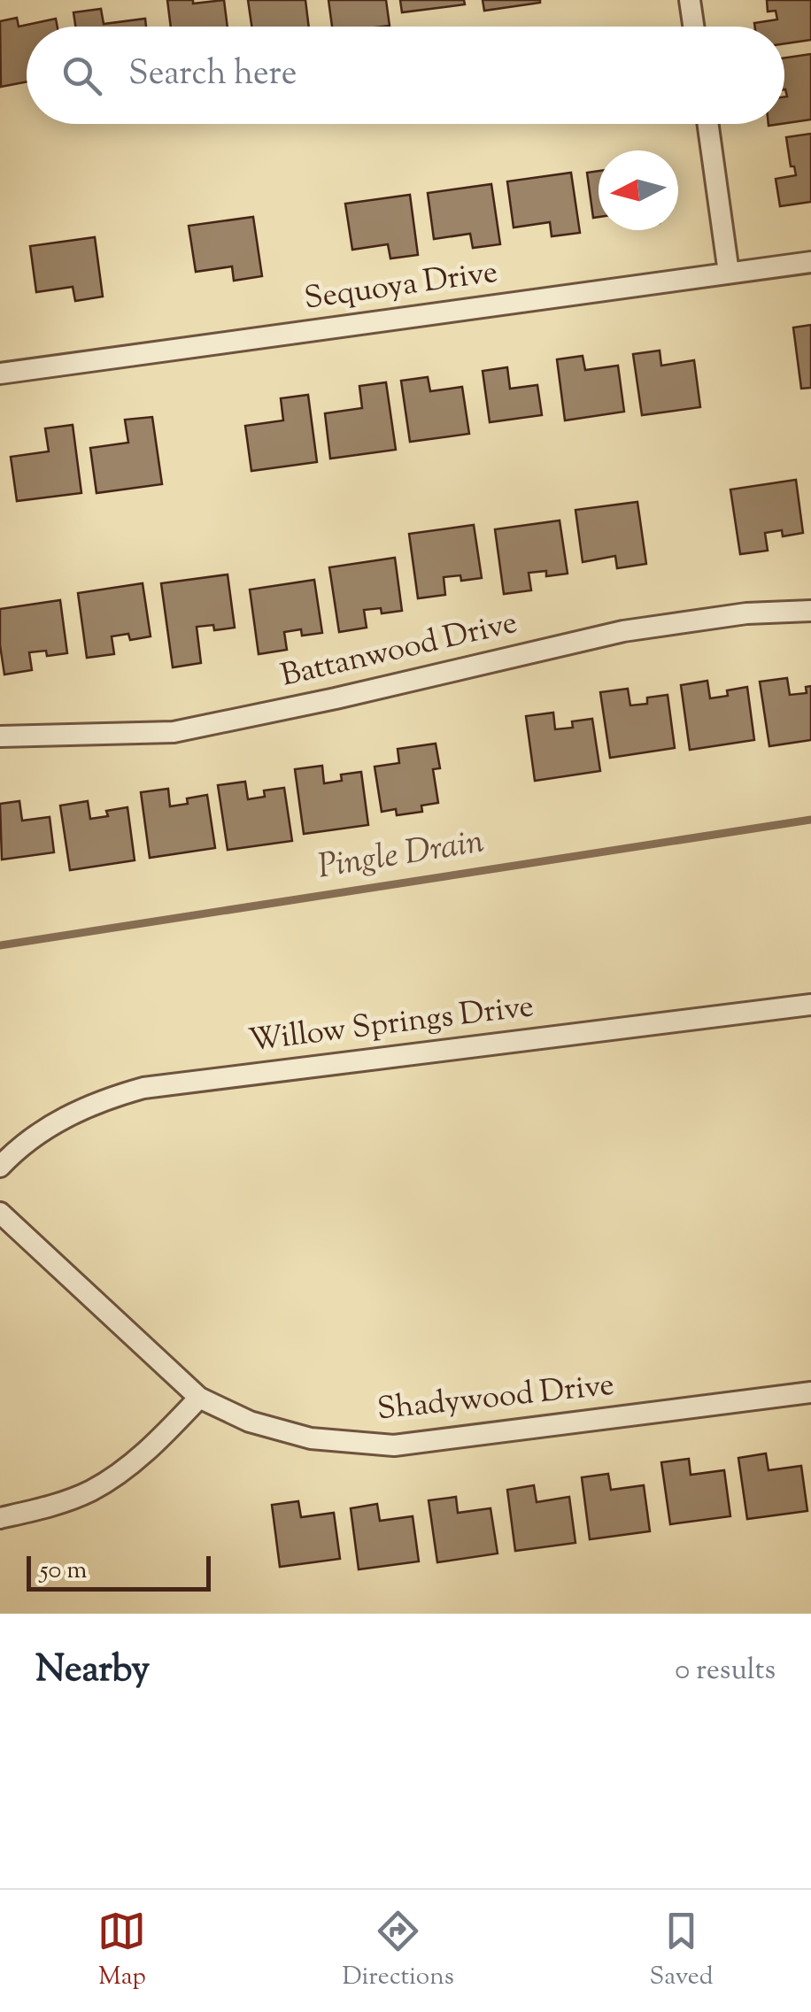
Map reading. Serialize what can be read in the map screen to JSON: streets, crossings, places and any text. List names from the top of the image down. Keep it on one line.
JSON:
{"streets":{"street":["Sequoya Drive","Battanwood Drive","Willow Springs Drive","Shadywood Drive"]},"water":["Pingle Drain"],"scale_bar":"50 m","north":"left","page":{"search":"Search here","scale":"50 m","heading":["Nearby","0 results"],"nav":["Map","Directions","Saved"]}}
